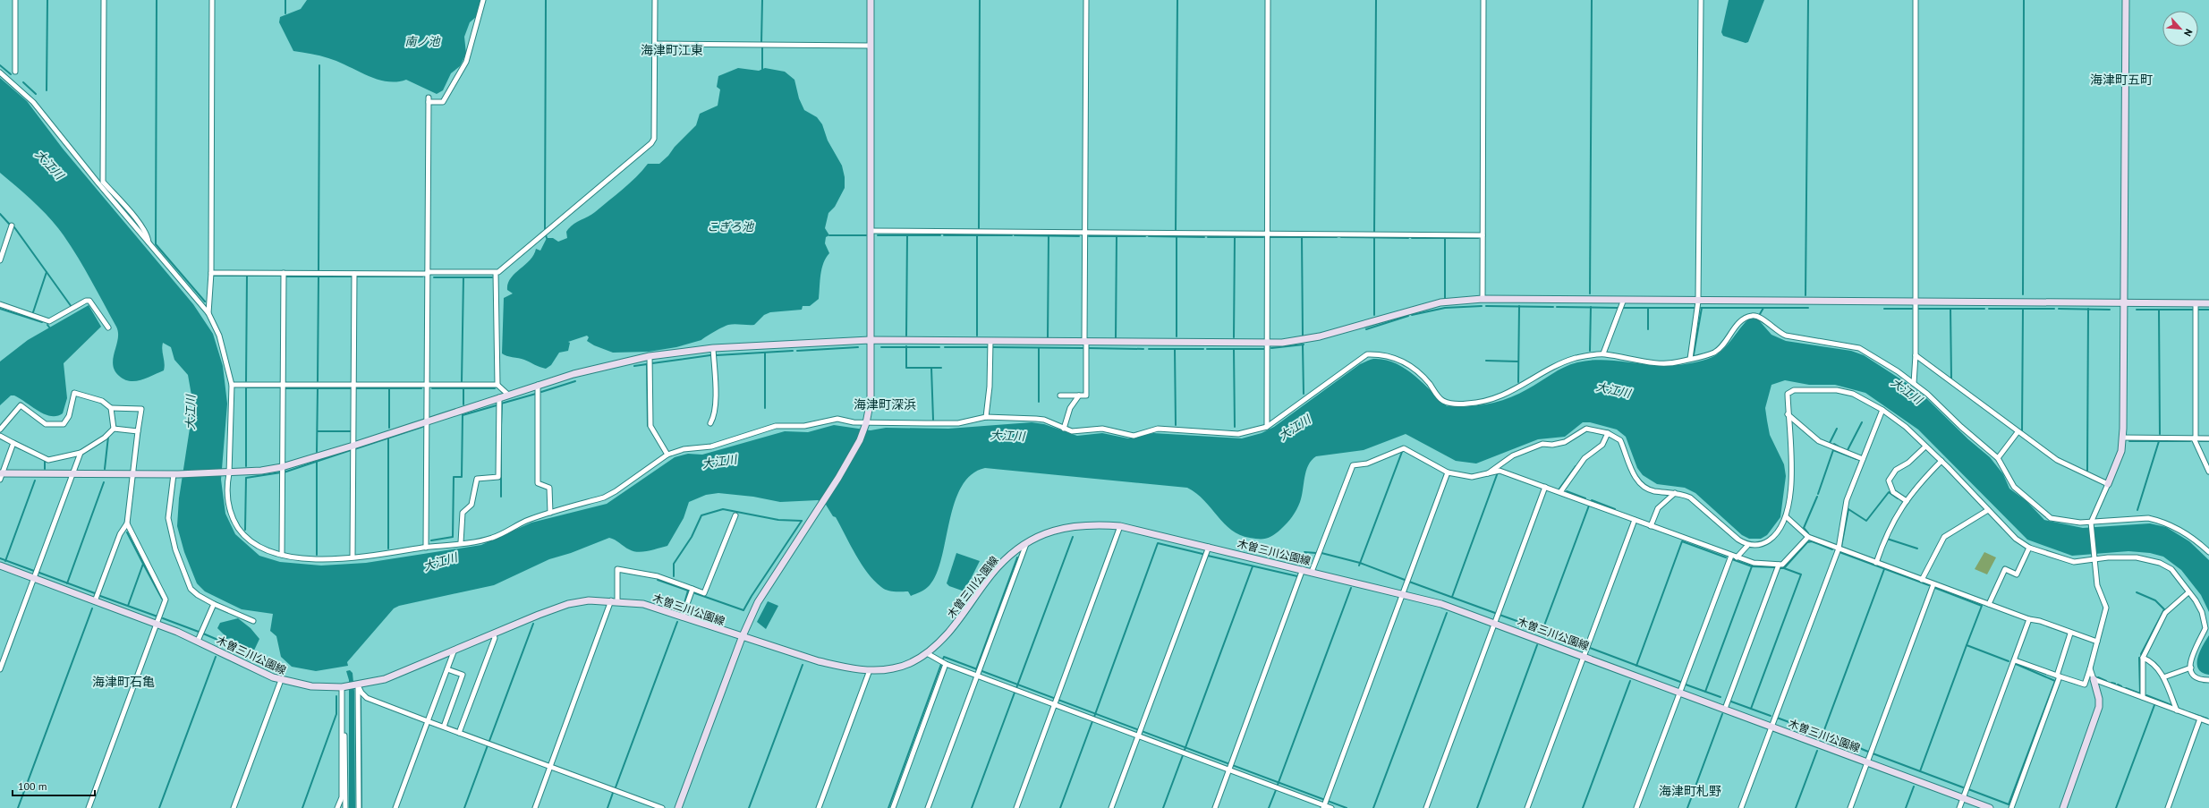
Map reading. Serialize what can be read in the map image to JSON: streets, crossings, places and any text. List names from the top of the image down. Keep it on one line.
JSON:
{"streets":{"street":["木曽三川公園線"]},"districts":["海津町江東","海津町五町","海津町深浜","海津町石亀","海津町札野"],"water":["南ノ池","大江川","こぎろ池"],"scale_bar":"100 m","north":"bottom right"}
